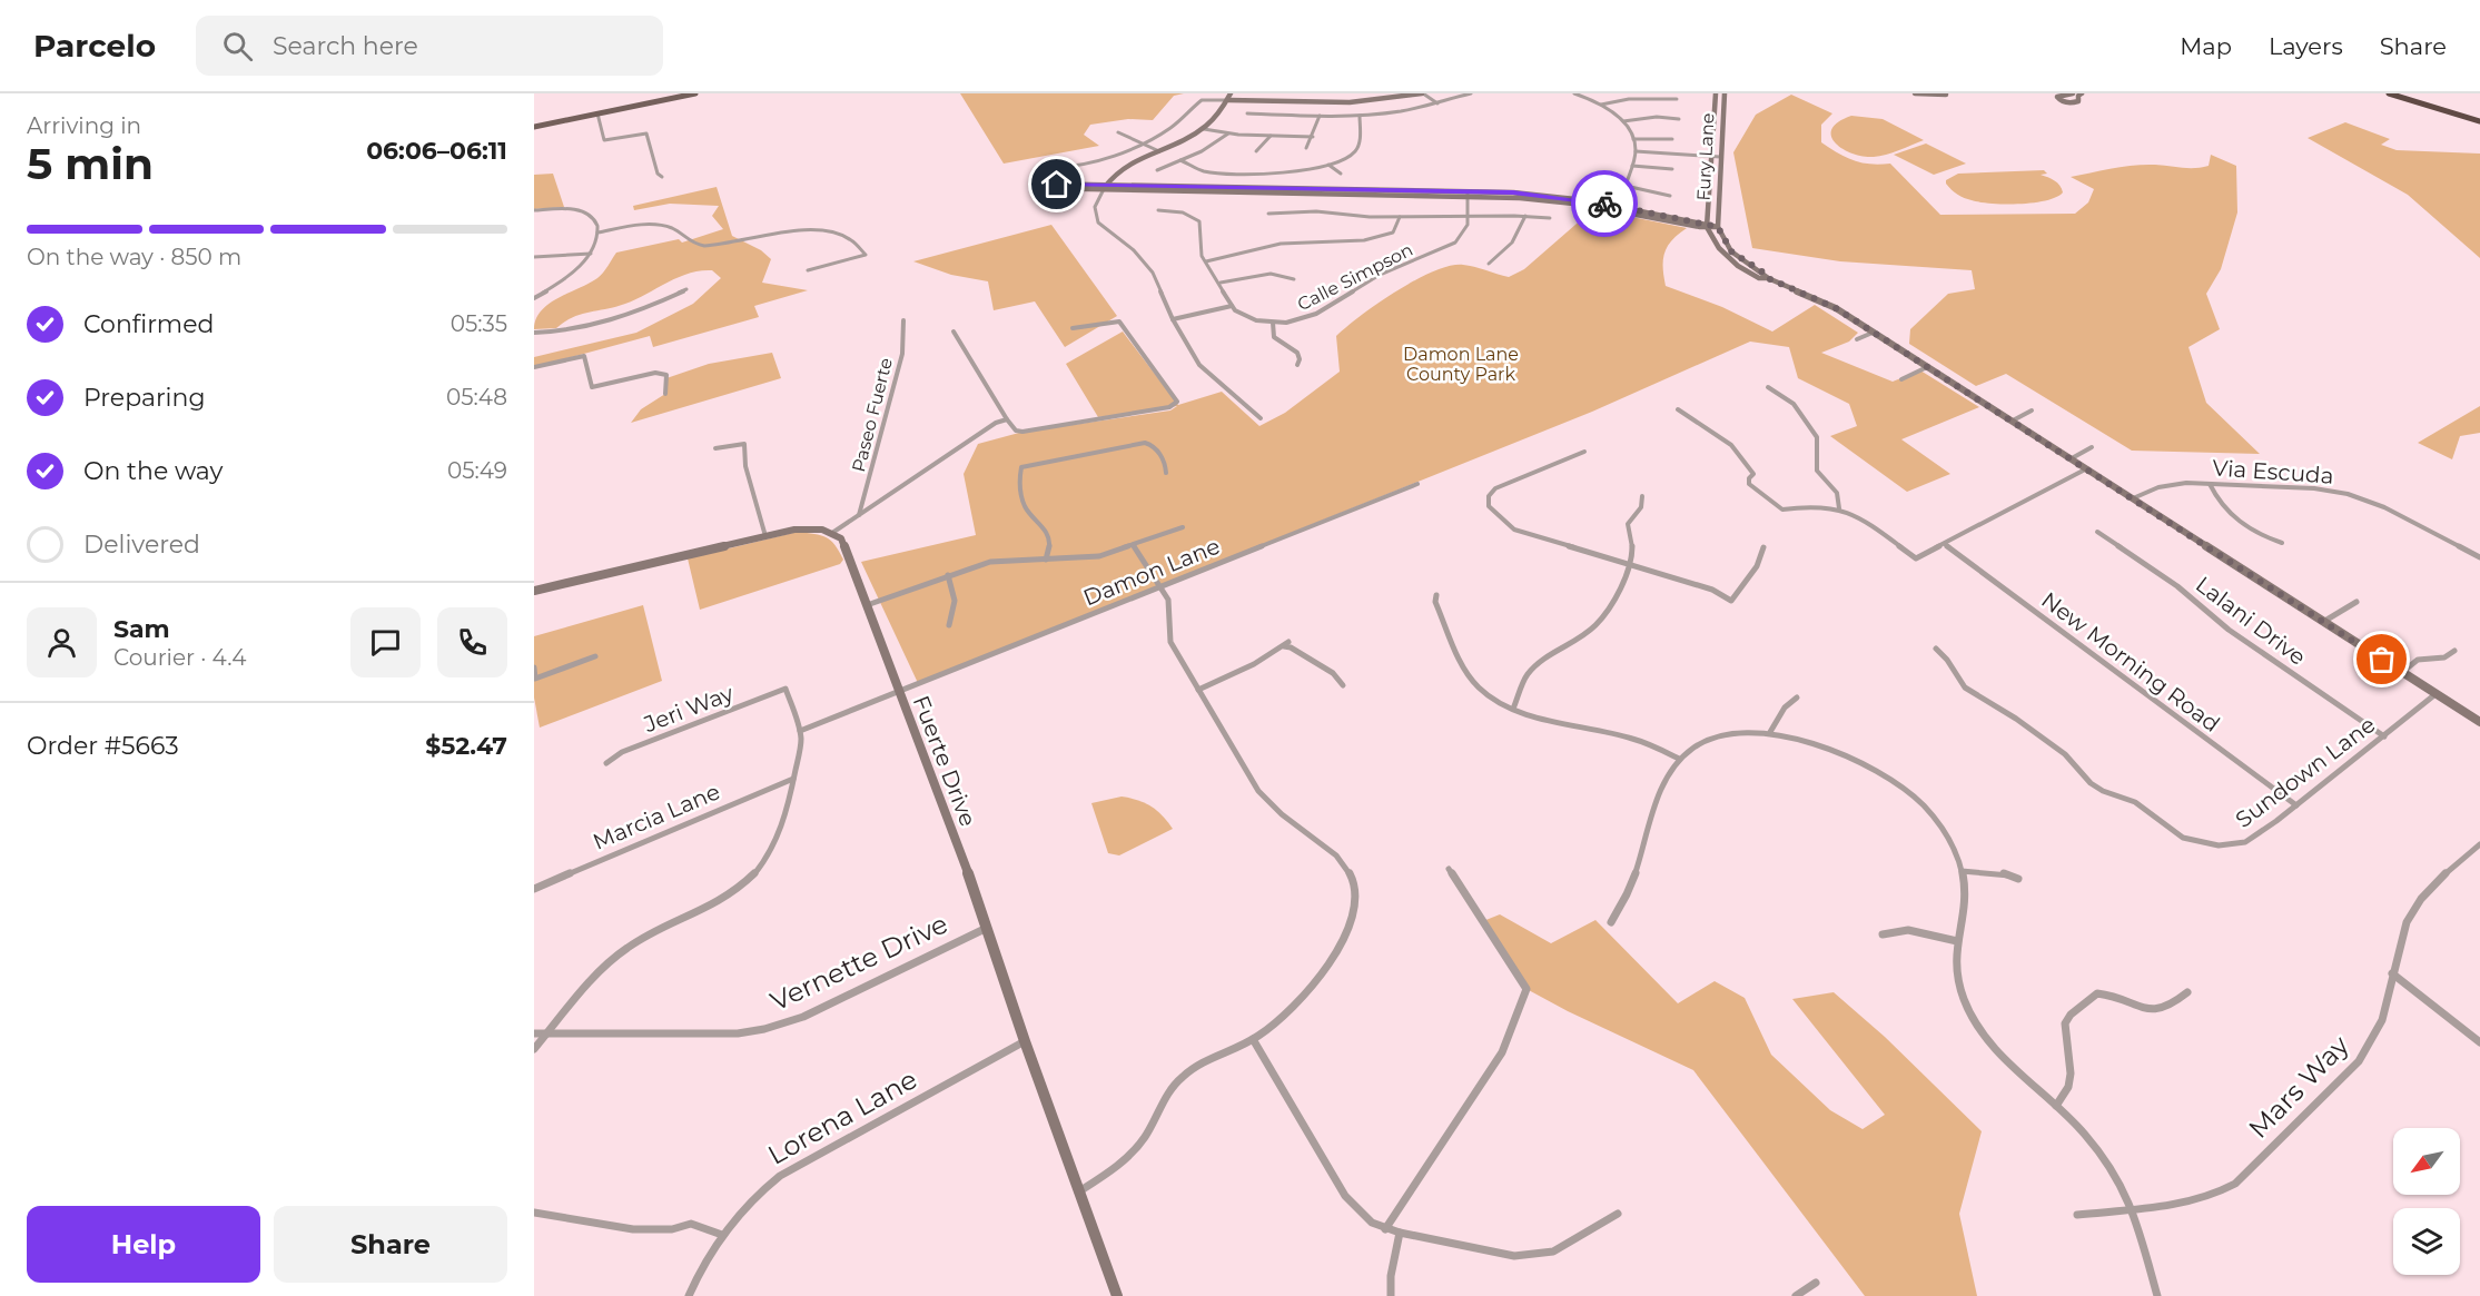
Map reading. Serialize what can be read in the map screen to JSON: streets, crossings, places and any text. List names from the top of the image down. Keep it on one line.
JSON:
{"streets":{"street":["Fury Lane","Calle Simpson","Paseo Fuerte","Via Escuda","Damon Lane","Lalani Drive","New Morning Road","Jeri Way","Fuerte Drive","Sundown Lane","Marcia Lane","Vernette Drive","Mars Way","Lorena Lane"]},"crossings":[["Fury Lane","Via Escuda"],["Fury Lane","Sundown Lane"],["Damon Lane","Fuerte Drive"],["Lalani Drive","Sundown Lane"],["New Morning Road","Sundown Lane"],["Fuerte Drive","Vernette Drive"],["Fuerte Drive","Lorena Lane"]],"parks":["Damon Lane County Park"],"north":"bottom left","page":{"header":"Parcelo","search":"Search here","nav":["Map","Layers","Share"],"heading":["5 min","Arriving in","06:06–06:11"],"panel":["Sam","Courier · 4.4","Order #5663","$52.47"],"bar":"On the way · 850 m","list":[["Confirmed","05:35"],["Preparing","05:48"],["On the way","05:49"],"Delivered"],"buttons":["Help","Share"]}}
